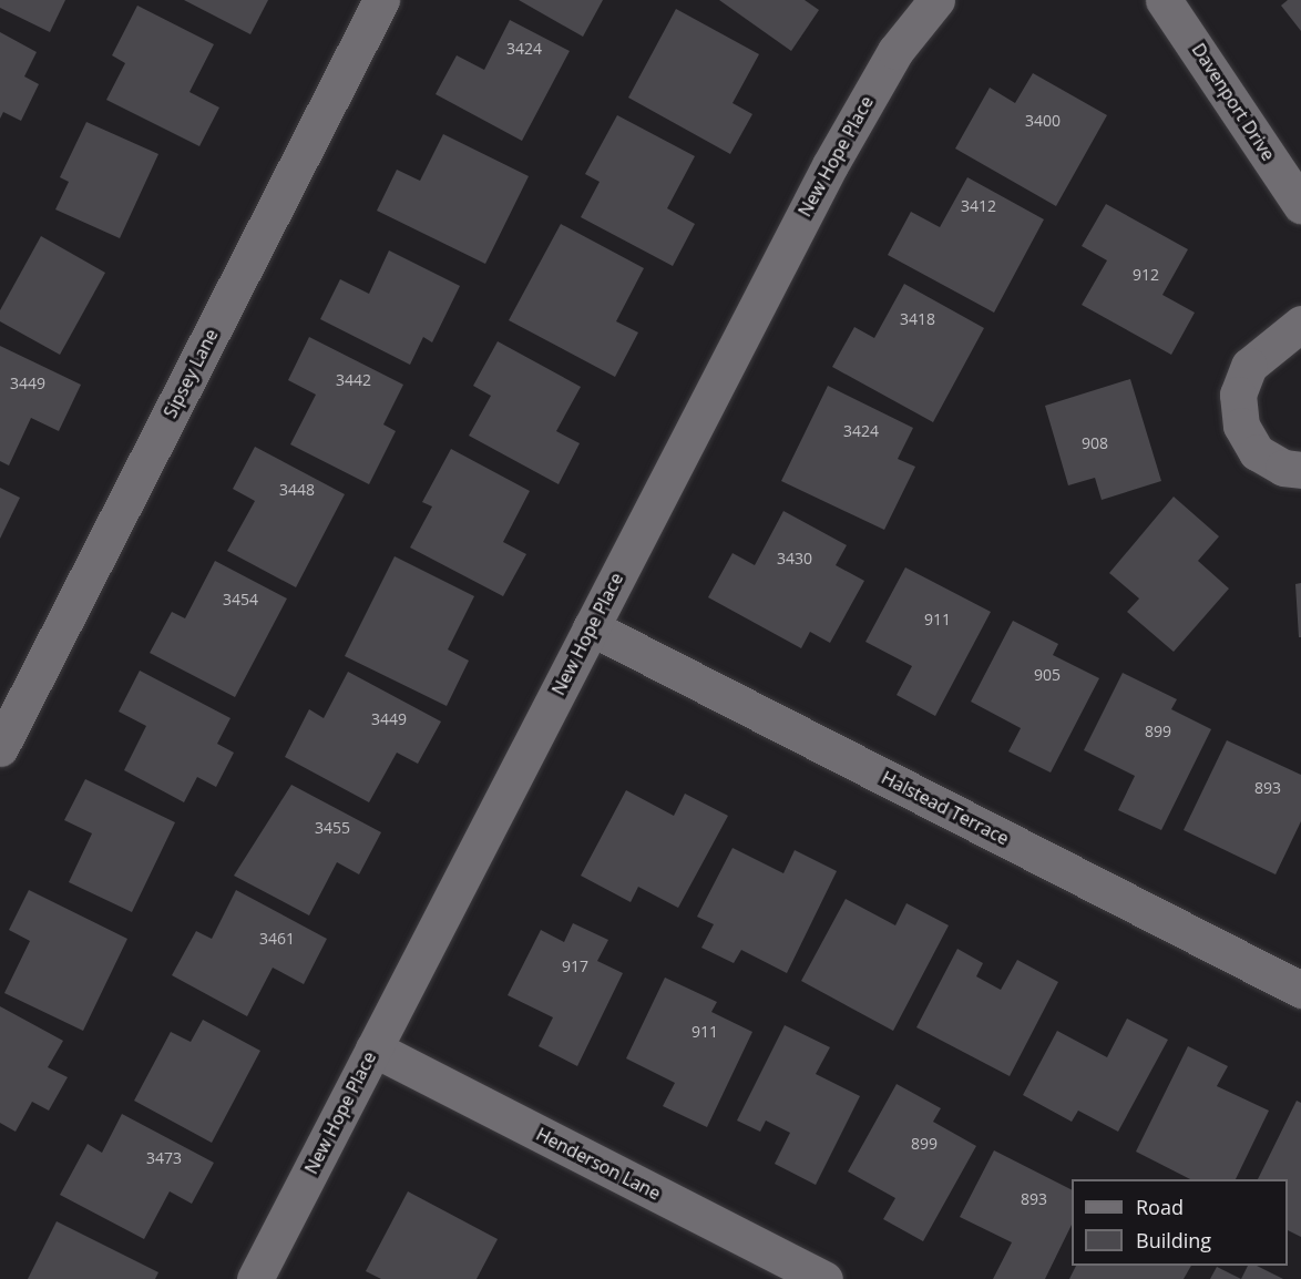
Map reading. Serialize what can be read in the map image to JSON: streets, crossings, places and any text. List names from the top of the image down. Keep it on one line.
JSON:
{"streets":{"street":["Davenport Drive","New Hope Place","Sipsey Lane","Halstead Terrace","Henderson Lane"]},"crossings":[["New Hope Place","Halstead Terrace"],["New Hope Place","Henderson Lane"]],"house_numbers":["3424","3400","3412","912","3418","3442","3449","3424","908","3448","3430","3454","911","905","3449","899","893","3455","3461","917","911","899","3473","893"],"legend":["Road","Building"]}
